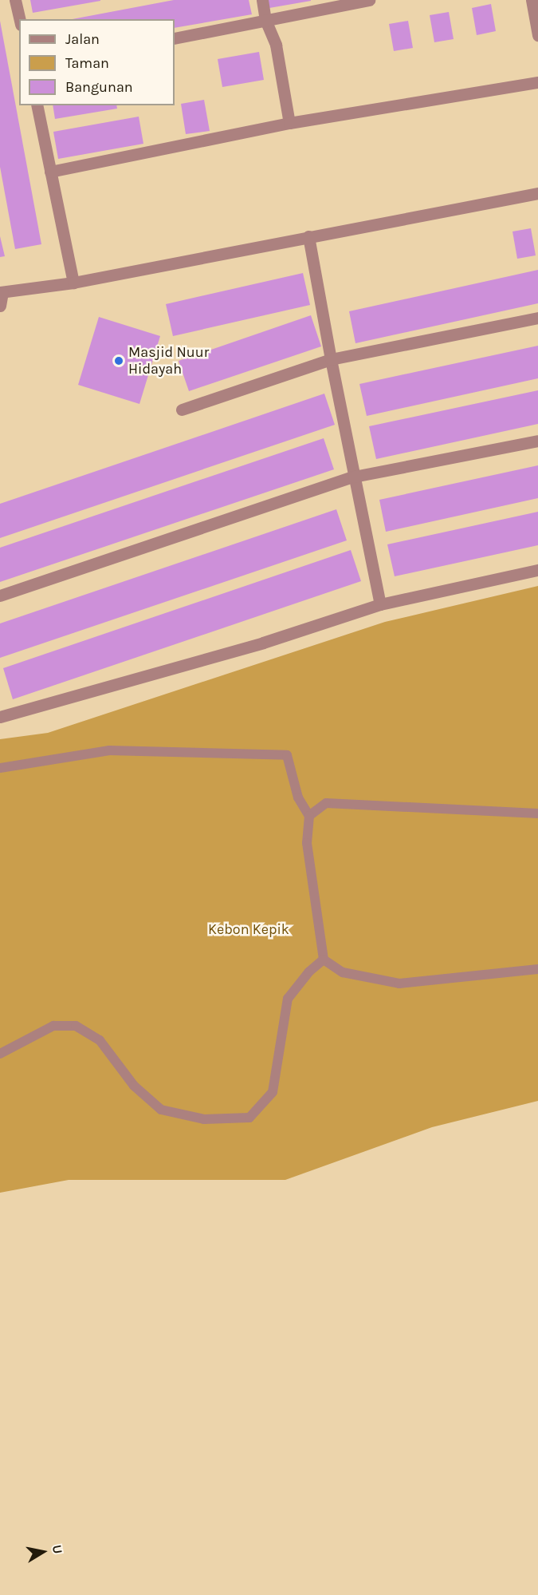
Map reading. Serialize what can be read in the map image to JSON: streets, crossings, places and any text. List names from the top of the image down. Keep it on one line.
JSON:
{"parks":["Kebon Kepik"],"places":["Masjid Nuur Hidayah"],"legend":["Jalan","Taman","Bangunan"],"north":"right"}
